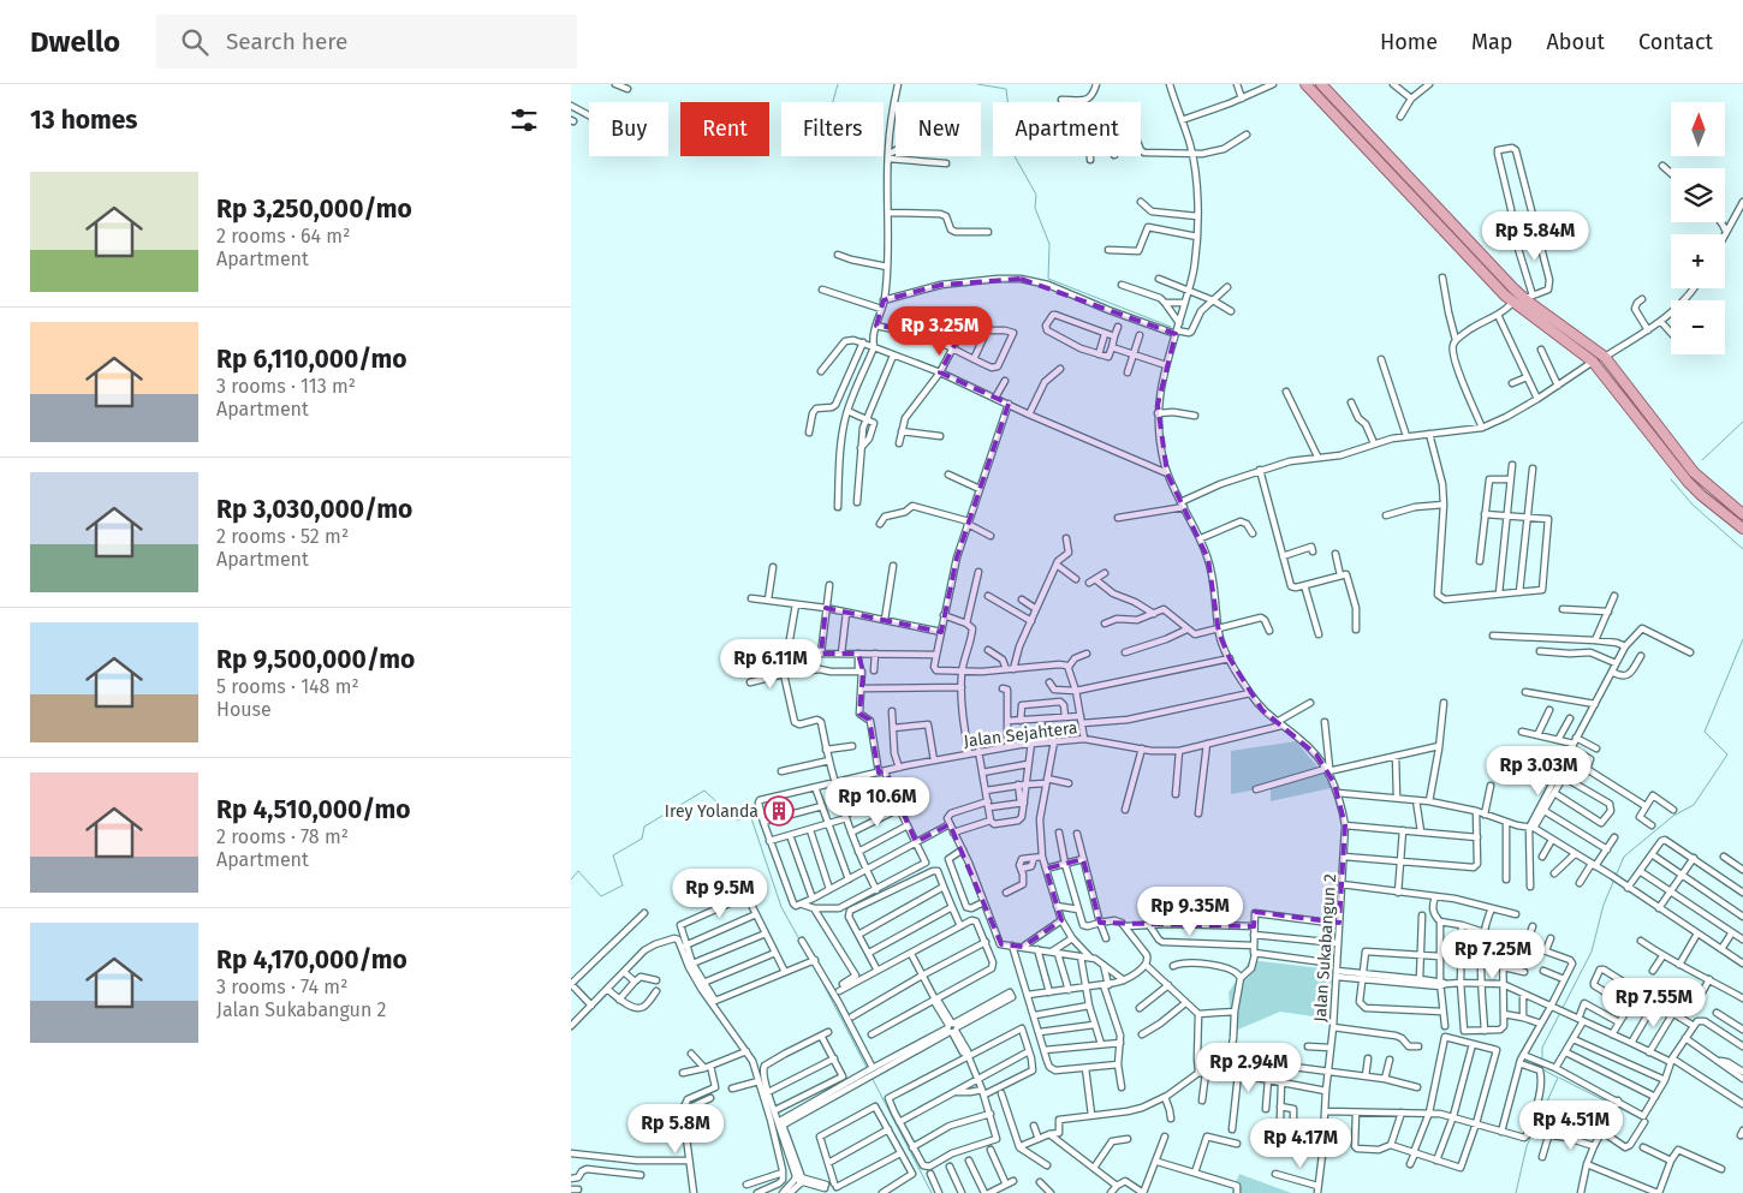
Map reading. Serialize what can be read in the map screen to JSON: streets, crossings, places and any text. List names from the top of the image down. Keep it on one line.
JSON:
{"streets":{"street":["Jalan Sejahtera","Jalan Sukabangun 2"]},"crossings":[["Jalan Sejahtera","Jalan Sukabangun 2"]],"places":{"building":["Irey Yolanda"]},"north":"top","page":{"header":"Dwello","search":"Search here","nav":["Home","Map","About","Contact"],"heading":"13 homes","map_buttons":["+","−"],"chip":["Buy","Rent","Filters","New","Apartment"],"list":[{"name":"Rp 3,250,000/mo","note":"2 rooms · 64 m² · Apartment"},{"name":"Rp 6,110,000/mo","note":"3 rooms · 113 m² · Apartment"},{"name":"Rp 3,030,000/mo","note":"2 rooms · 52 m² · Apartment"},{"name":"Rp 9,500,000/mo","note":"5 rooms · 148 m² · House"},{"name":"Rp 4,510,000/mo","note":"2 rooms · 78 m² · Apartment"},{"name":"Rp 4,170,000/mo","note":"3 rooms · 74 m² · Jalan Sukabangun 2"}],"price":["Rp 5.84M","Rp 3.25M","Rp 6.11M","Rp 3.03M","Rp 10.6M","Rp 9.5M","Rp 9.35M","Rp 7.25M","Rp 7.55M","Rp 2.94M","Rp 4.51M","Rp 5.8M","Rp 4.17M"]}}
